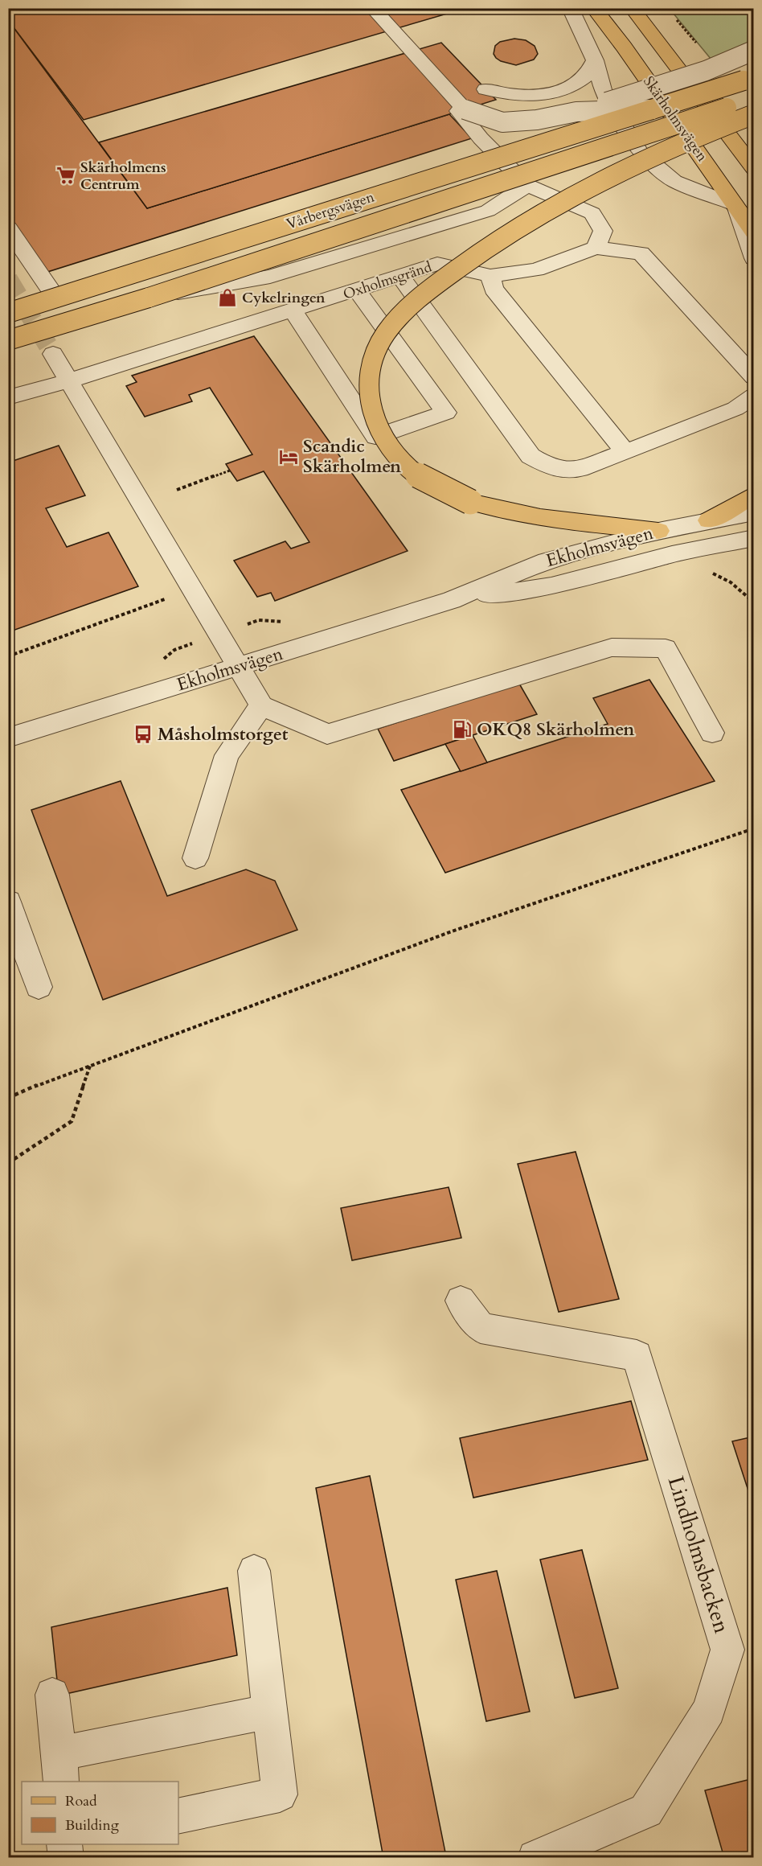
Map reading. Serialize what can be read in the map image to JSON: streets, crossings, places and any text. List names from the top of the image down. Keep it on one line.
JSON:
{"streets":{"main road":["Skärholmsvägen","Vårbergsvägen"],"street":["Oxholmsgränd","Ekholmsvägen","Lindholmsbacken"]},"places":{"supermarket":["Skärholmens Centrum"],"shop":["Cykelringen"],"hotel":["Scandic Skärholmen"],"fuel station":["OKQ8 Skärholmen"],"bus stop":["Måsholmstorget"]},"legend":["Road","Building"]}
